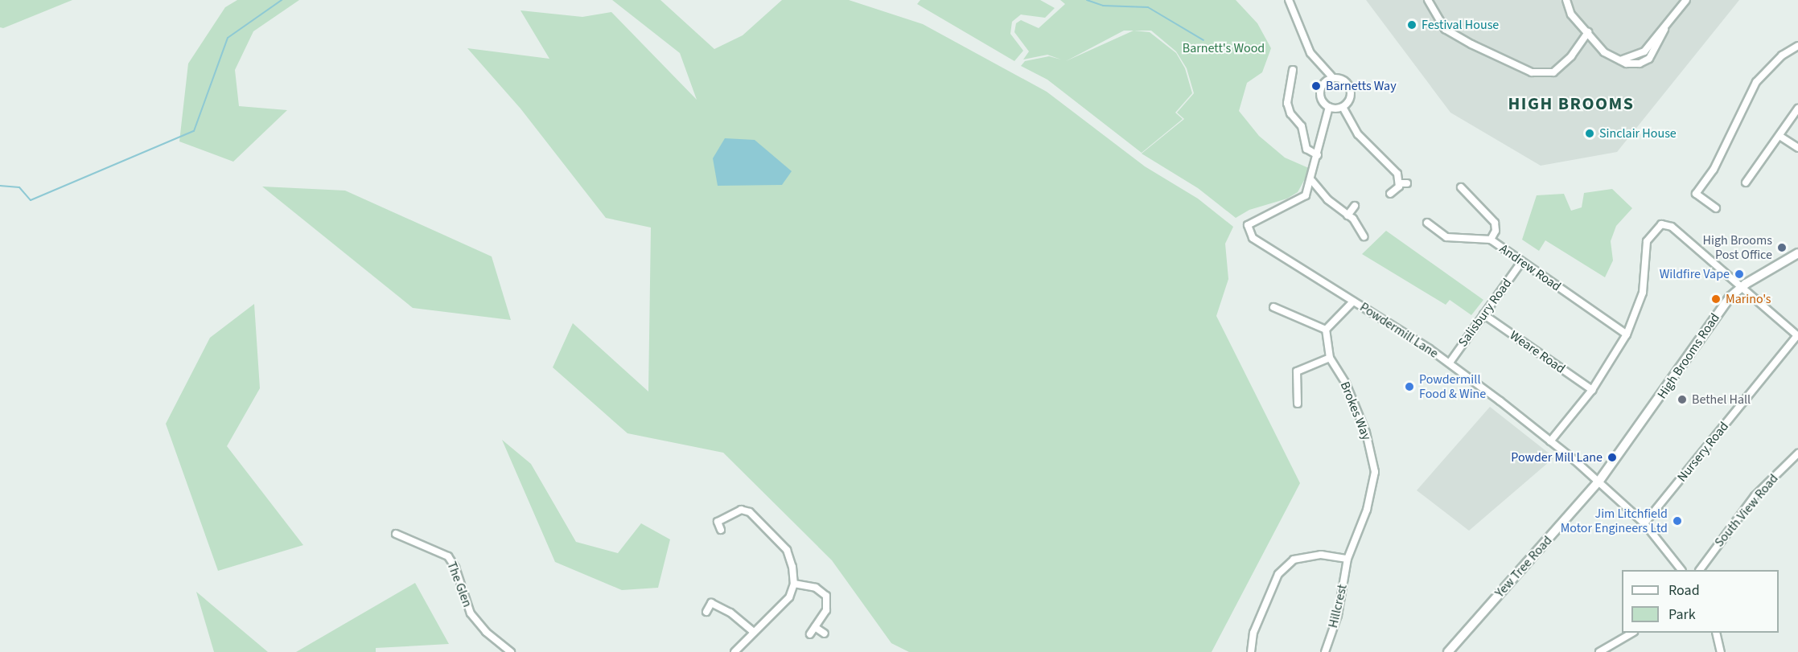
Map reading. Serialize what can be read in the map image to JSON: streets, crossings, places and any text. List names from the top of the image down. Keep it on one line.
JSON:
{"streets":{"street":["Andrew Road","Salisbury Road","Powdermill Lane","Weare Road","High Brooms Road","Brokes Way","Nursery Road","South View Road","Yew Tree Road","The Glen","Hillcrest"]},"crossings":[["Andrew Road","Salisbury Road"],["Salisbury Road","Powdermill Lane"],["Salisbury Road","Weare Road"],["Powdermill Lane","High Brooms Road"],["Powdermill Lane","Nursery Road"],["Powdermill Lane","Yew Tree Road"],["High Brooms Road","Yew Tree Road"],["Brokes Way","Hillcrest"]],"districts":["HIGH BROOMS"],"parks":["Barnett's Wood"],"places":["Festival House","Barnetts Way","Sinclair House","High Brooms Post Office","Wildfire Vape","Marino's","Powdermill Food & Wine","Bethel Hall","Powder Mill Lane","Jim Litchfield Motor Engineers Ltd"],"legend":["Road","Park"]}
